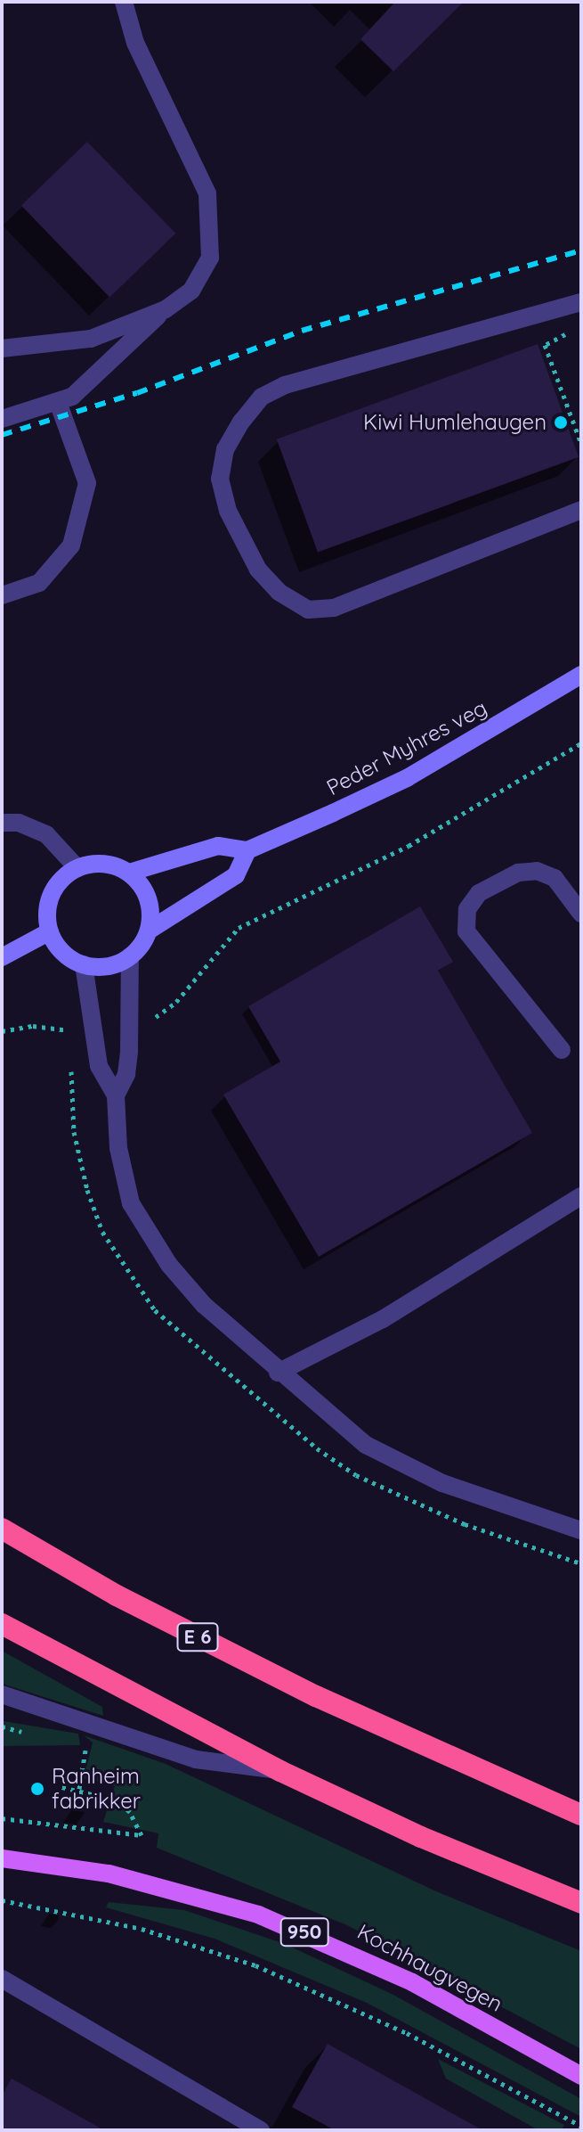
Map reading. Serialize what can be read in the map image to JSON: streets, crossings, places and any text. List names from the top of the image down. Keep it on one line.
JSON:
{"streets":{"highway":["E 6"],"main road":["950","Kochhaugvegen"],"street":["Peder Myhres veg"]},"places":["Kiwi Humlehaugen","Ranheim fabrikker"]}
